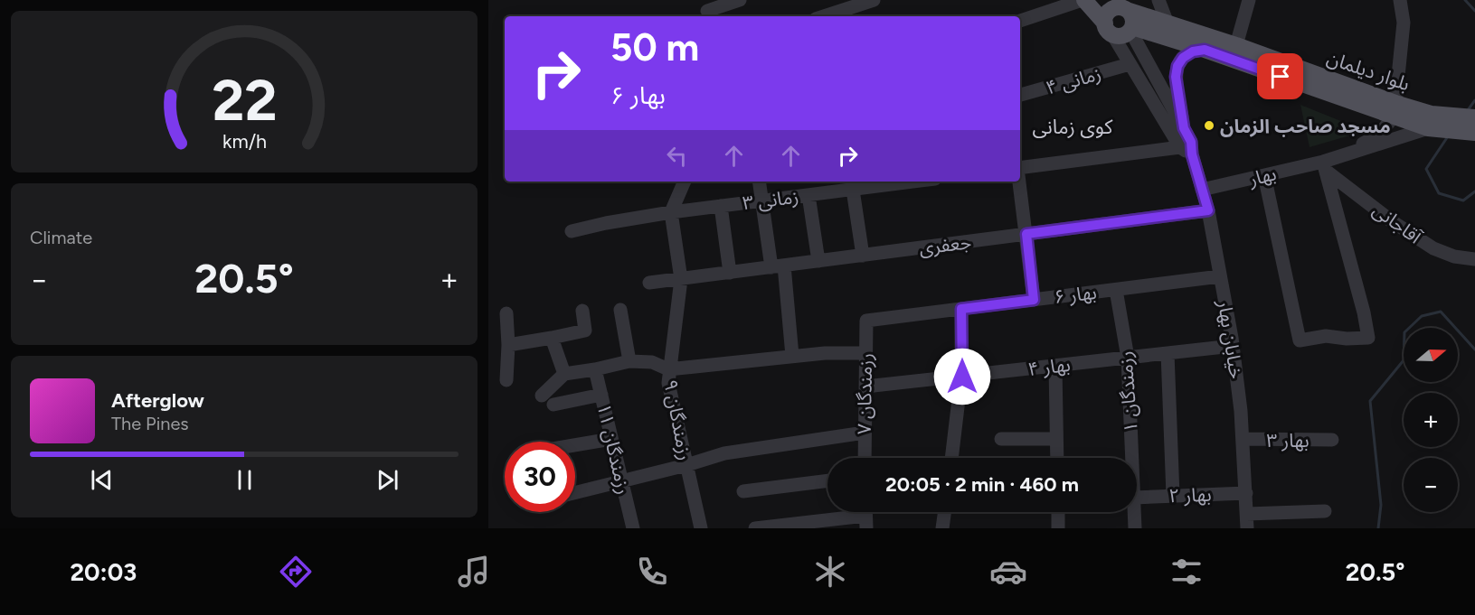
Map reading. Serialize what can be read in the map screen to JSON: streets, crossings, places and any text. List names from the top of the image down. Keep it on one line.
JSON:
{"streets":{"main road":["بلوار دیلمان"],"street":["زمانی ۴","بهار","زمانی ۳","آقاجانی","جعفری","بهار ۶","خیابان بهار","بهار ۴","رزمندگان ۱","رزمندگان ۷","رزمندگان ۹","بهار ۳","رزمندگان ۱۱","بهار ۲"]},"crossings":[["بلوار دیلمان","بهار"],["بلوار دیلمان","خیابان بهار"],["زمانی ۴","خیابان بهار"],["بهار","آقاجانی"],["بهار","خیابان بهار"],["زمانی ۳","رزمندگان ۹"],["جعفری","خیابان بهار"],["جعفری","رزمندگان ۹"],["بهار ۶","خیابان بهار"],["بهار ۶","رزمندگان ۱"],["بهار ۶","رزمندگان ۷"],["خیابان بهار","بهار ۴"],["خیابان بهار","بهار ۳"],["خیابان بهار","بهار ۲"],["بهار ۴","رزمندگان ۱"],["بهار ۴","رزمندگان ۷"]],"districts":["کوی زمانی"],"places":["مسجد صاحب الزمان"],"north":"right","page":{"turn":["50 m","بهار ۶"],"tile":"Climate","heat":["−","20.5°","+"],"map_buttons":["+","−"],"song":["Afterglow","The Pines"],"limit":"30","trip":"20:05 · 2 min · 460 m","tabs":["20:03","20.5°"],"gauge":["22","km/h"]}}
